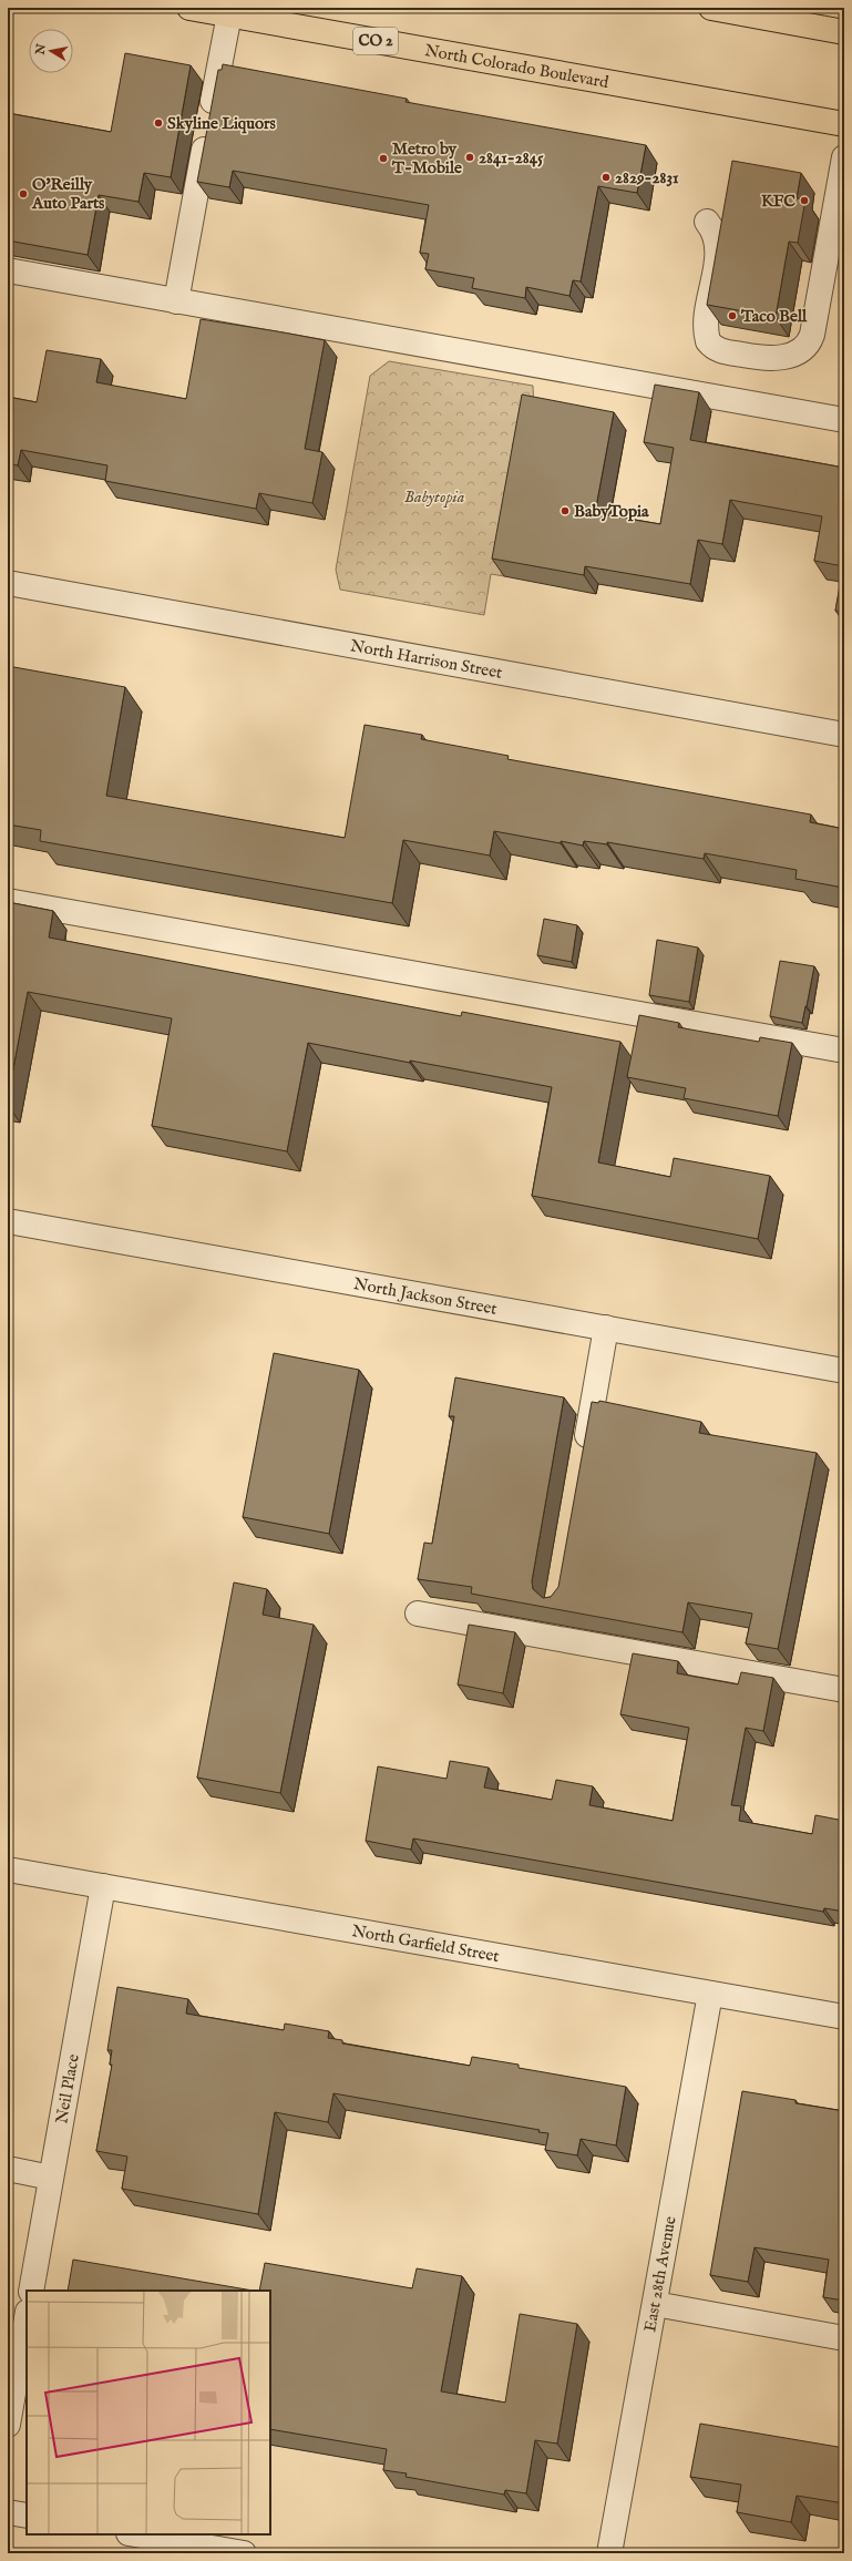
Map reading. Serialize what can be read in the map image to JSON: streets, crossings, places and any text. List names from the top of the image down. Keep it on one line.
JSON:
{"streets":{"main road":["CO 2","North Colorado Boulevard"],"street":["North Harrison Street","North Jackson Street","North Garfield Street","Neil Place","East 28th Avenue"]},"crossings":[["North Garfield Street","Neil Place"],["North Garfield Street","East 28th Avenue"]],"parks":["Babytopia"],"places":["Skyline Liquors","2841-2845","Metro by T-Mobile","2829-2831","O'Reilly Auto Parts","KFC","Taco Bell","BabyTopia"],"north":"left"}
